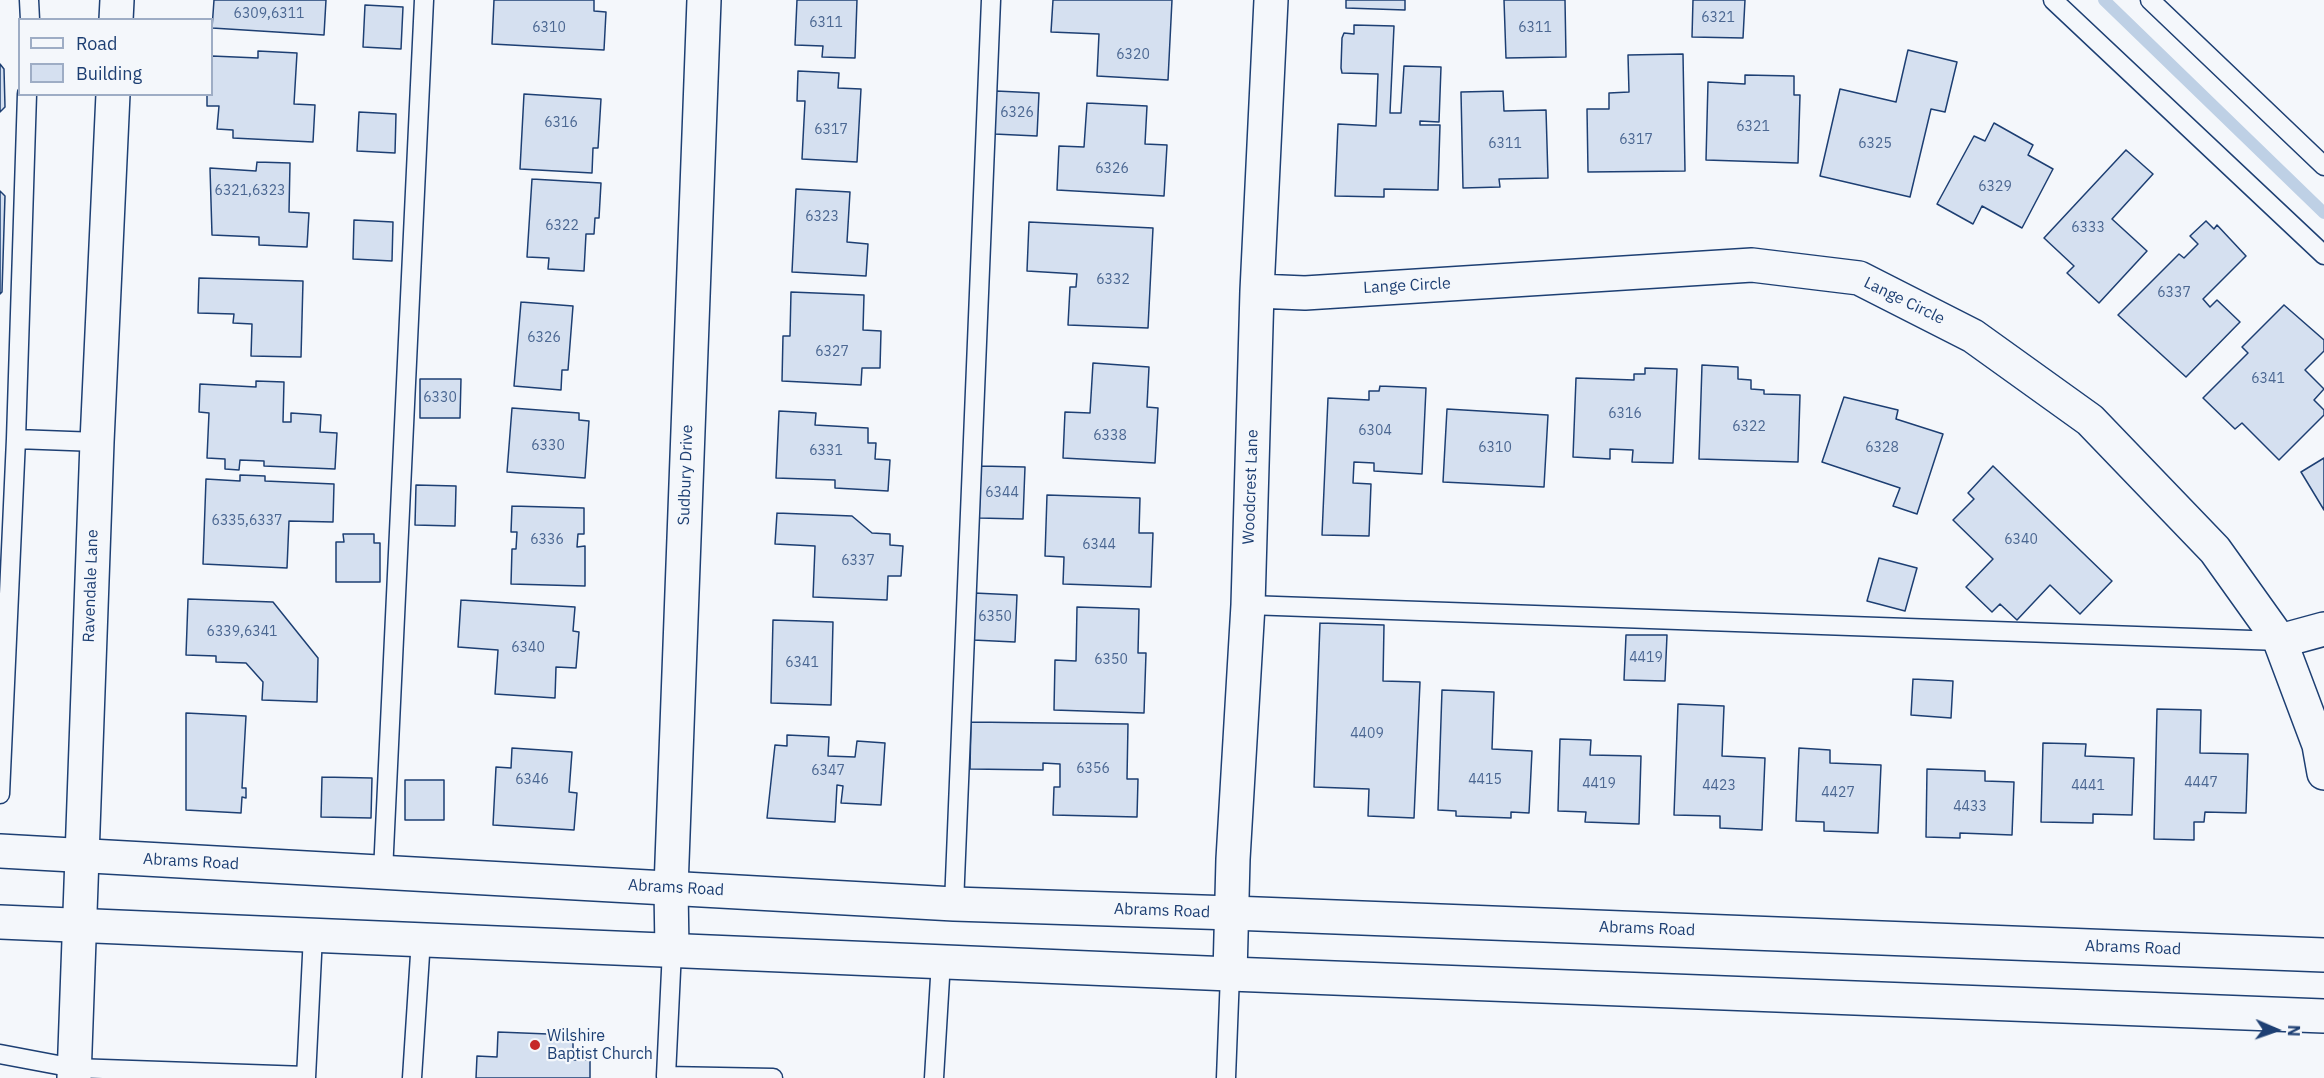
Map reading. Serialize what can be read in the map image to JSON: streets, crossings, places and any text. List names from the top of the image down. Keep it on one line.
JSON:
{"streets":{"main road":["Lange Circle","Sudbury Drive","Woodcrest Lane","Ravendale Lane","Abrams Road"]},"crossings":[["Lange Circle","Woodcrest Lane"],["Sudbury Drive","Abrams Road"],["Woodcrest Lane","Abrams Road"],["Ravendale Lane","Abrams Road"]],"places":["Wilshire Baptist Church"],"house_numbers":["6309,6311","6321","6311","6310","6311","6320","6326","6316","6321","6317","6317","6311","6325","6326","6329","6321,6323","6323","6322","6333","6332","6337","6326","6327","6341","6330","6316","6322","6304","6338","6330","6310","6328","6331","6344","6335,6337","6336","6340","6344","6337","6350","6339,6341","6340","4419","6350","6341","4409","6356","6347","6346","4415","4447","4419","4423","4441","4427","4433"],"legend":["Road","Building"],"north":"right"}
